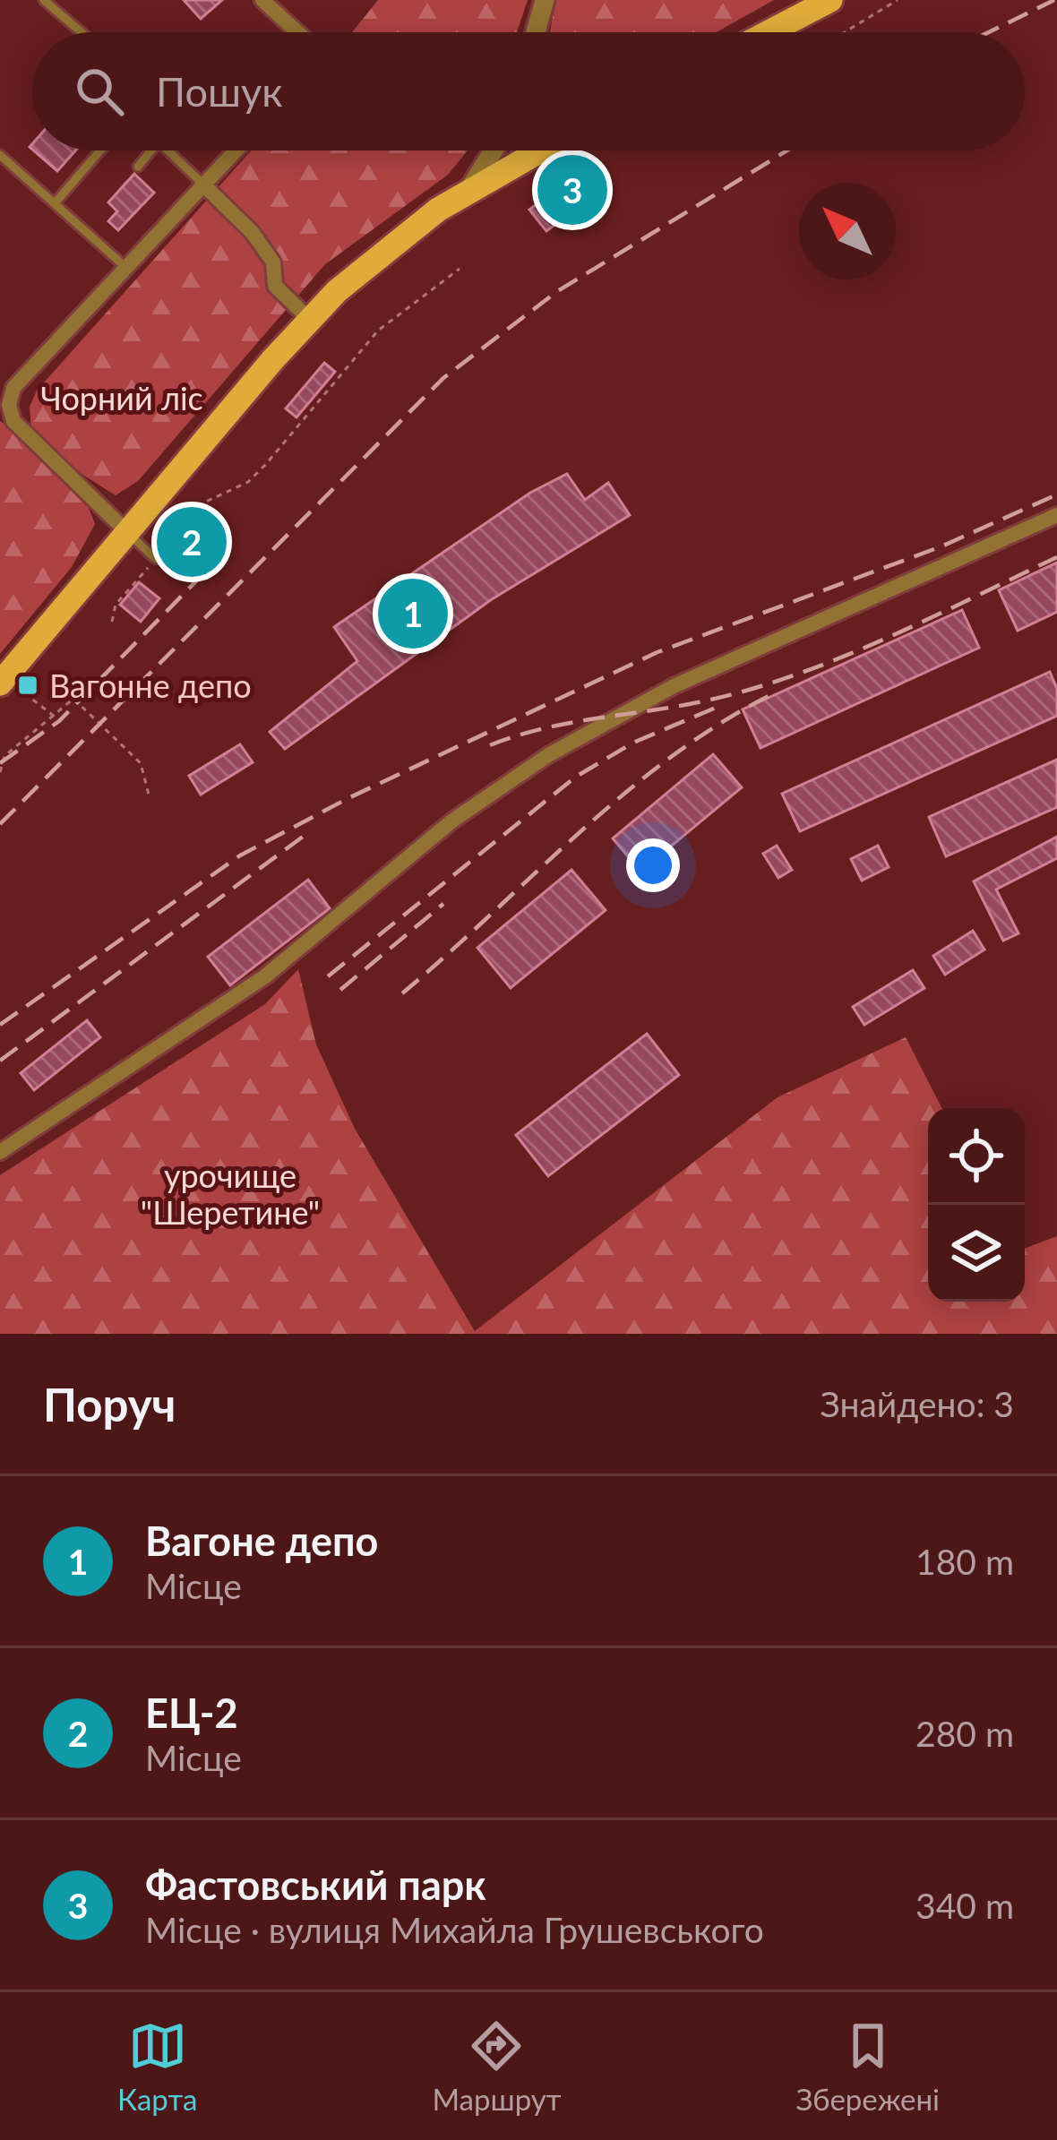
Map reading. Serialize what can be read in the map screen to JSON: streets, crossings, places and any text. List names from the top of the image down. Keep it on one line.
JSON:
{"parks":["Чорний ліс","урочище \"Шеретине\""],"places":{"transit":["Вагонне депо"]},"north":"top left","page":{"search":"Пошук","pins":["3","2","1"],"heading":["Поруч","Знайдено: 3"],"list":[{"mark":"1","name":"Вагоне депо","note":"Місце","value":"180 m"},{"mark":"2","name":"ЕЦ-2","note":"Місце","value":"280 m"},{"mark":"3","name":"Фастовський парк","note":"Місце · вулиця Михайла Грушевського","value":"340 m"}],"nav":["Карта","Маршрут","Збережені"]}}
